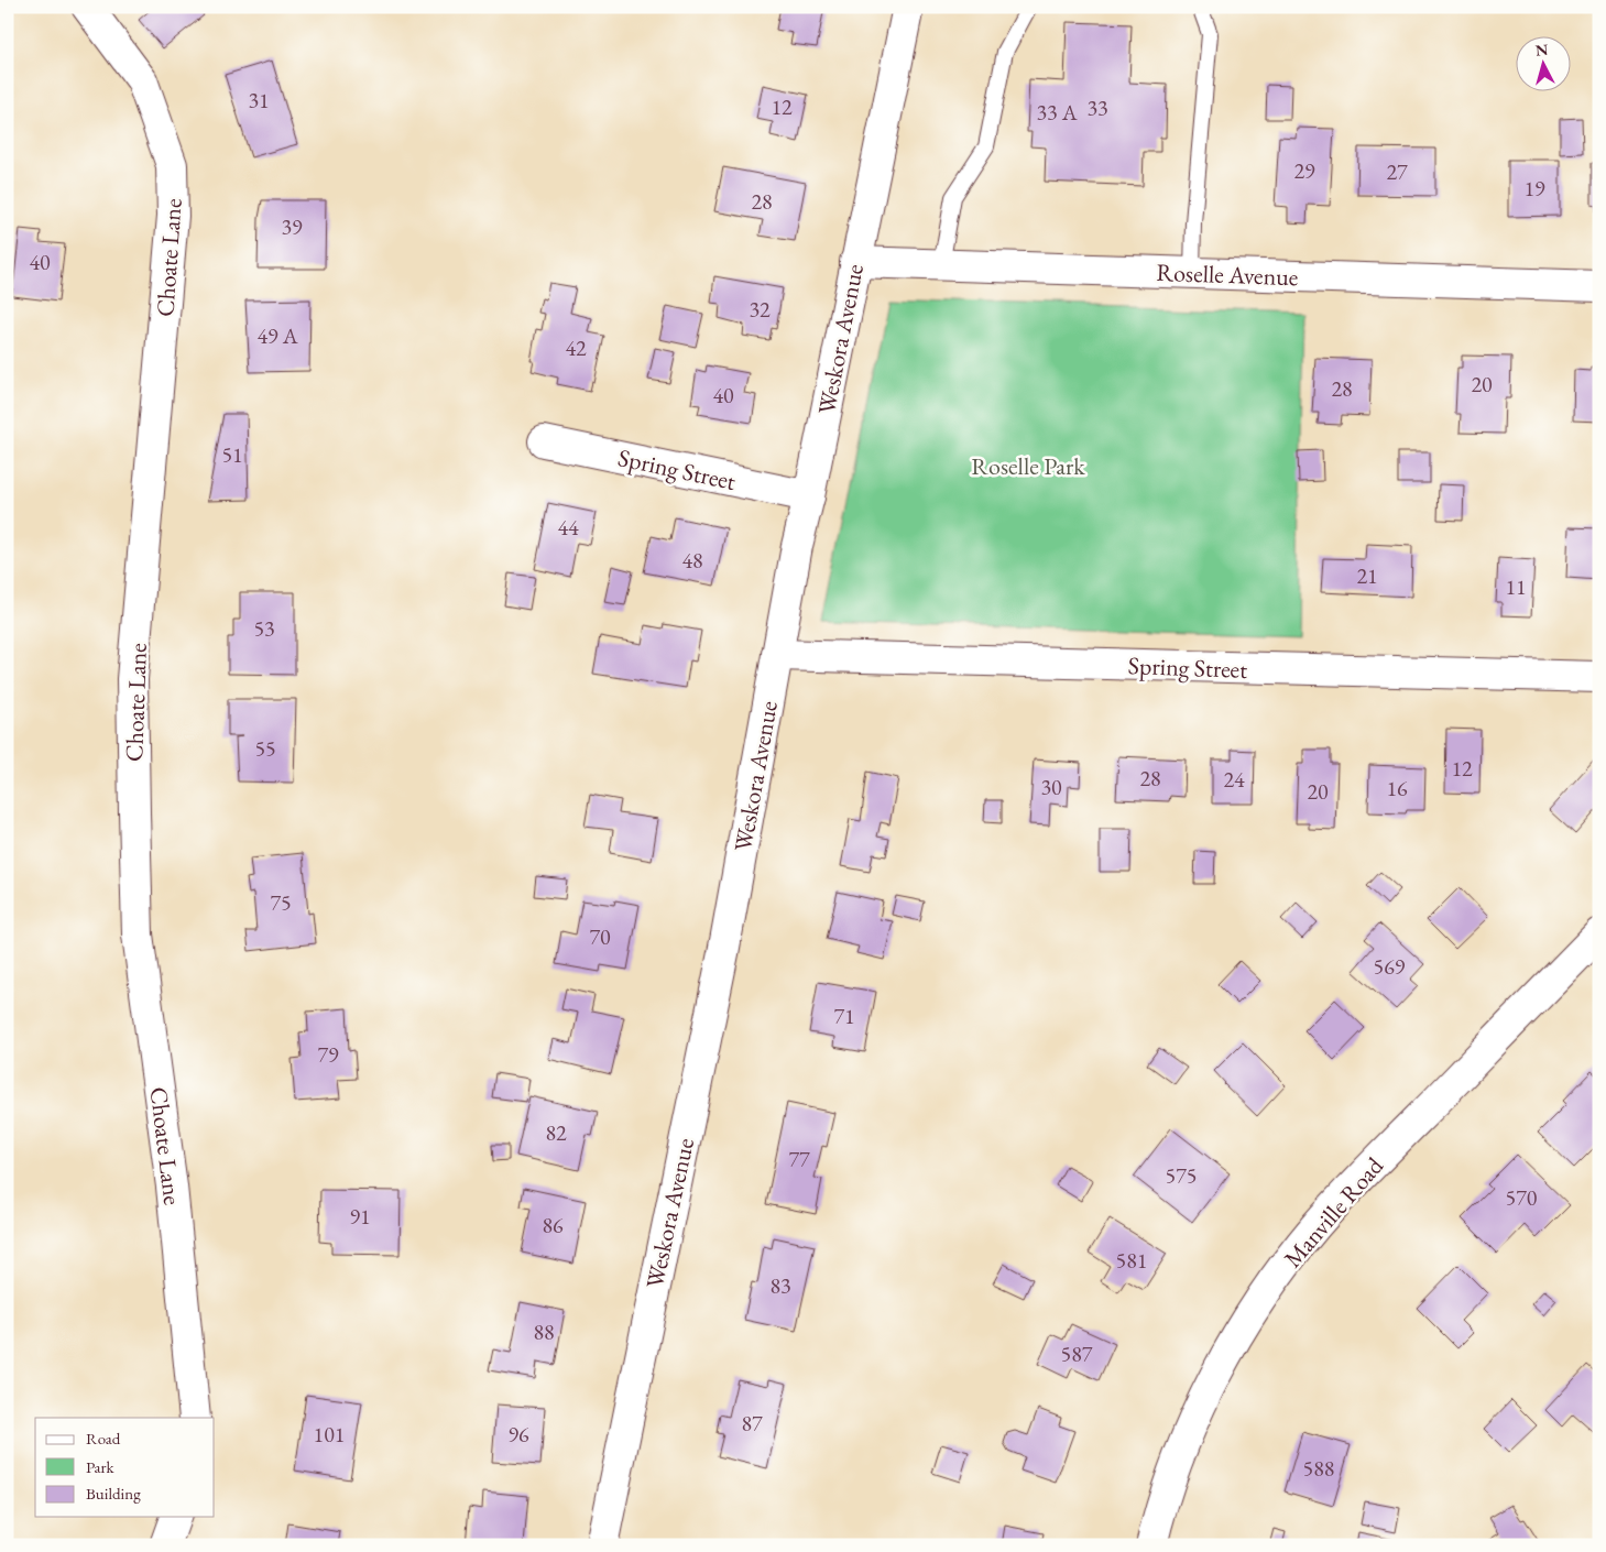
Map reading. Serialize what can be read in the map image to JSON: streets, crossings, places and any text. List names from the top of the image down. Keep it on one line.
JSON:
{"streets":{"street":["Choate Lane","Roselle Avenue","Weskora Avenue","Spring Street","Manville Road"]},"crossings":[["Roselle Avenue","Weskora Avenue"],["Weskora Avenue","Spring Street"]],"parks":["Roselle Park"],"house_numbers":["31","12","33","33 A","29","27","19","28","39","40","32","49 A","42","20","28","40","51","44","48","21","11","53","55","12","28","24","30","16","20","75","70","569","71","79","82","77","575","570","91","86","581","83","88","587","87","101","96","588"],"legend":["Road","Park","Building"],"north":"top"}
